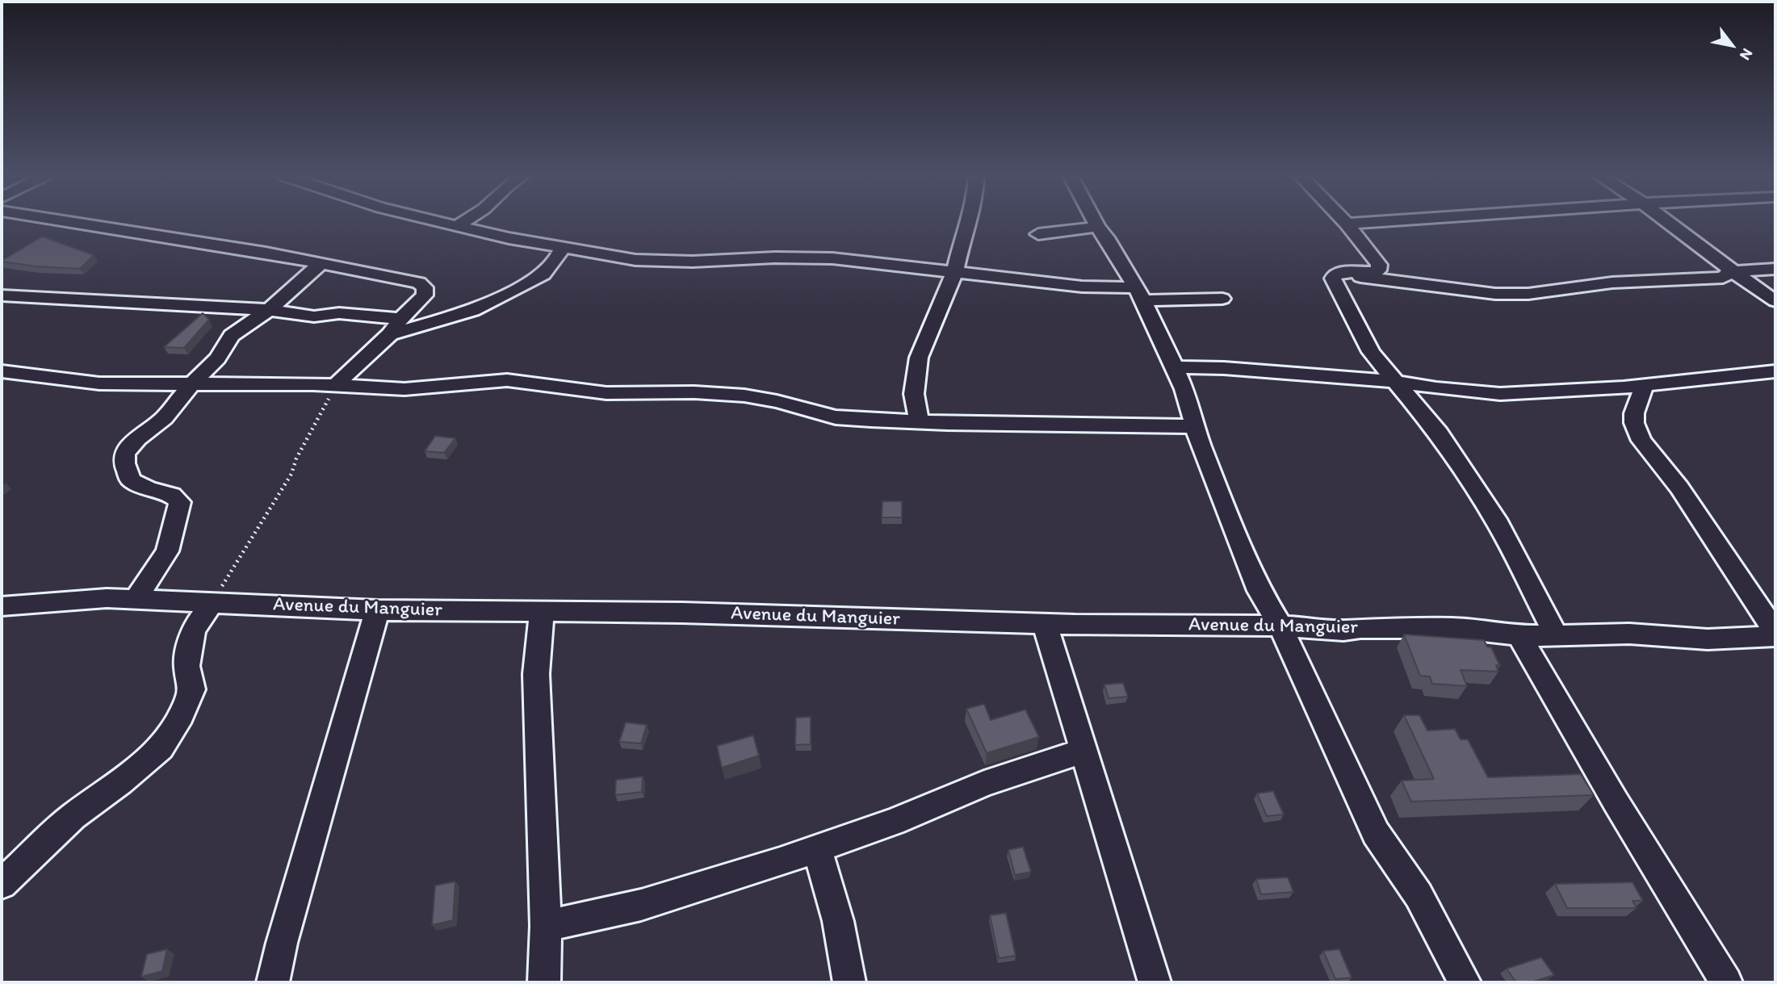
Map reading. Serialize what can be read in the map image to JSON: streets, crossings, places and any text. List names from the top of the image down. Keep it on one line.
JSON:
{"streets":{"street":["Avenue du Manguier"]},"north":"bottom right"}
